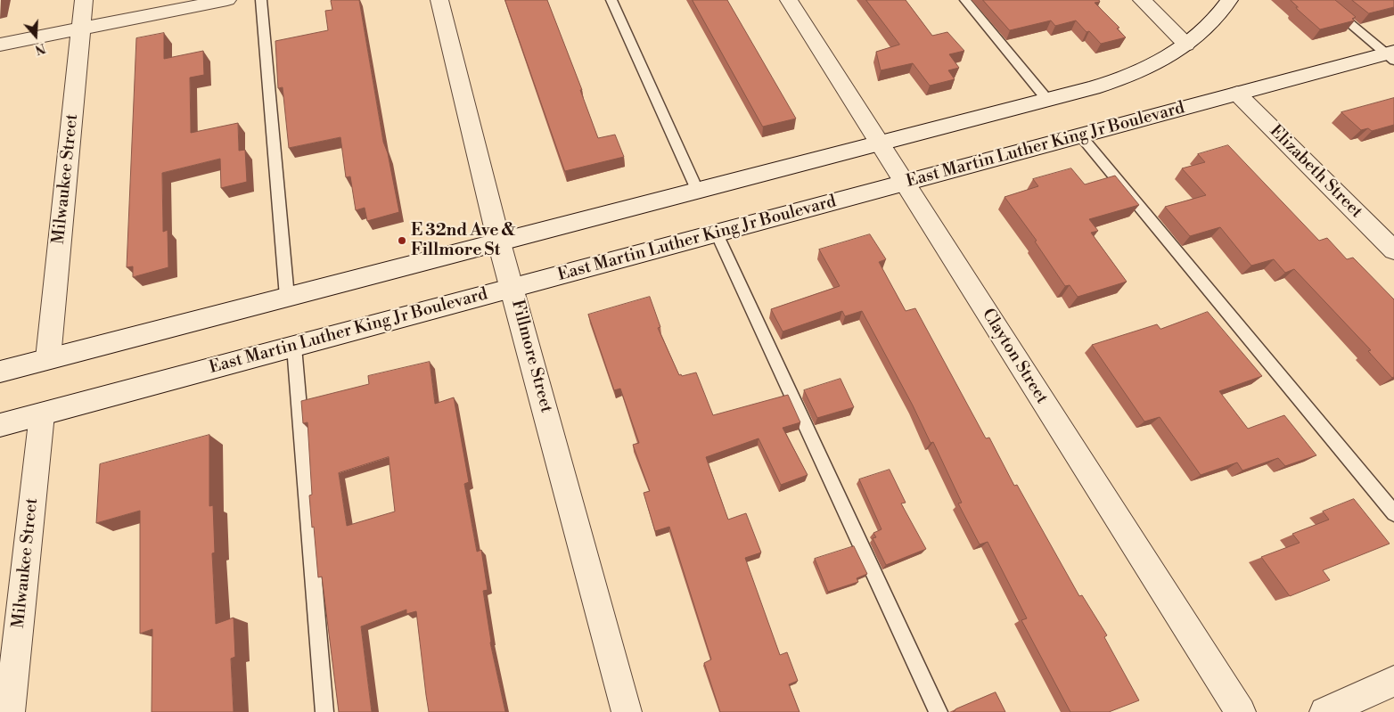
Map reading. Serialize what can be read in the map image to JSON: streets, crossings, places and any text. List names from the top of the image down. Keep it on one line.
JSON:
{"streets":{"street":["East Martin Luther King Jr Boulevard","Elizabeth Street","Milwaukee Street","Fillmore Street","Clayton Street"]},"crossings":[["East Martin Luther King Jr Boulevard","Elizabeth Street"],["East Martin Luther King Jr Boulevard","Milwaukee Street"],["East Martin Luther King Jr Boulevard","Fillmore Street"],["East Martin Luther King Jr Boulevard","Clayton Street"]],"places":["E 32nd Ave & Fillmore St"],"north":"bottom"}
